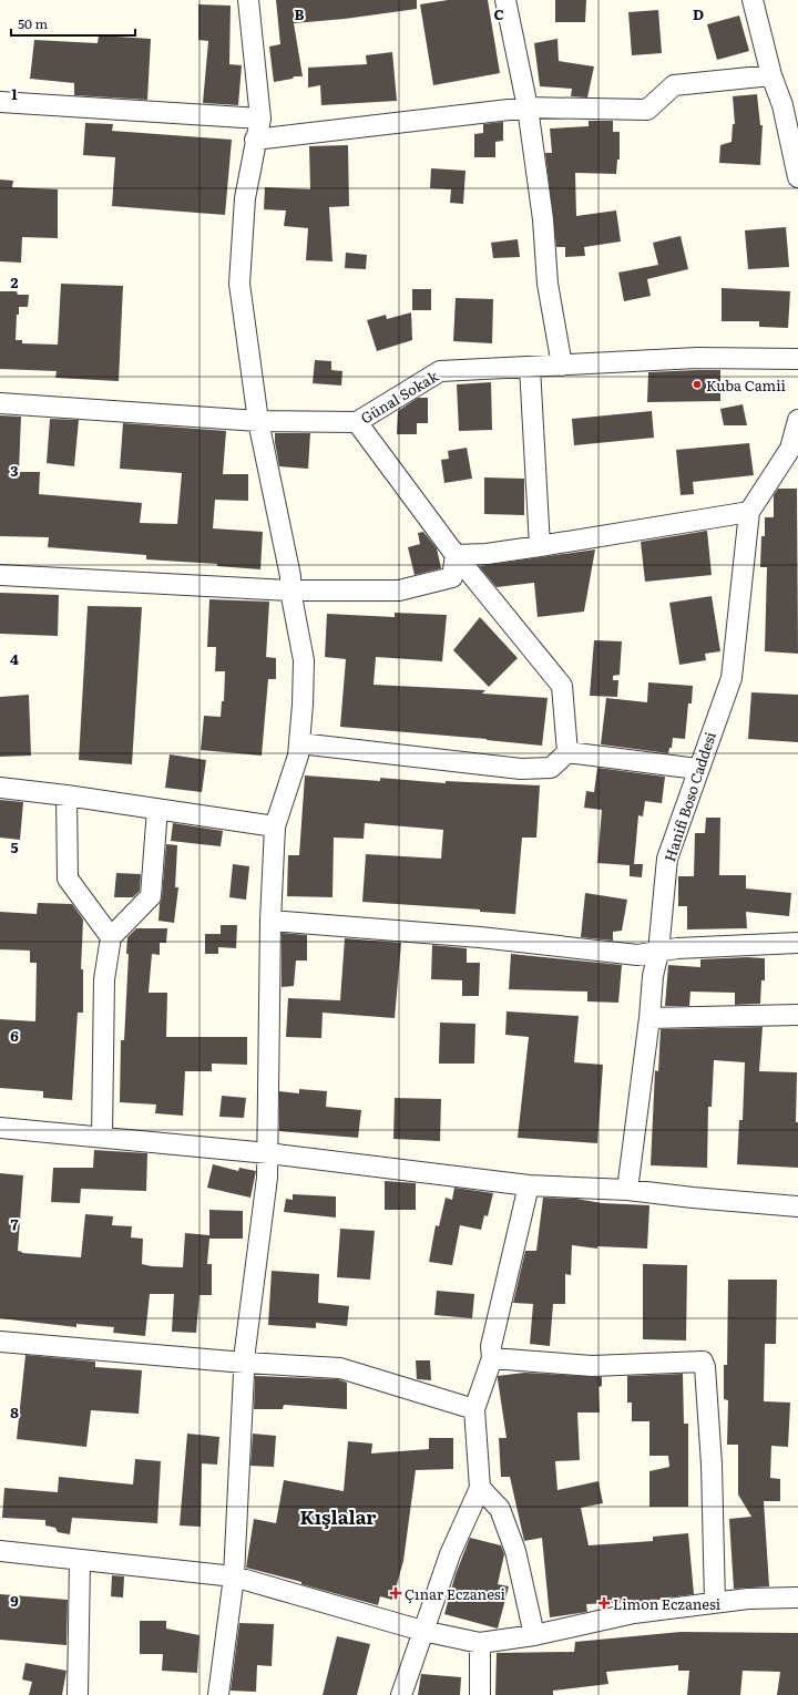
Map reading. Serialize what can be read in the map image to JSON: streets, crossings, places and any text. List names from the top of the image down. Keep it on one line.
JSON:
{"streets":{"street":["Günal Sokak","Hanifi Boso Caddesi"]},"districts":["Kışlalar"],"places":{"other":["Kuba Camii"],"health":["Çınar Eczanesi","Limon Eczanesi"]},"scale_bar":"50 m","grid":{"columns":["B","C","D"],"rows":["1","2","3","4","5","6","7","8","9"]}}
